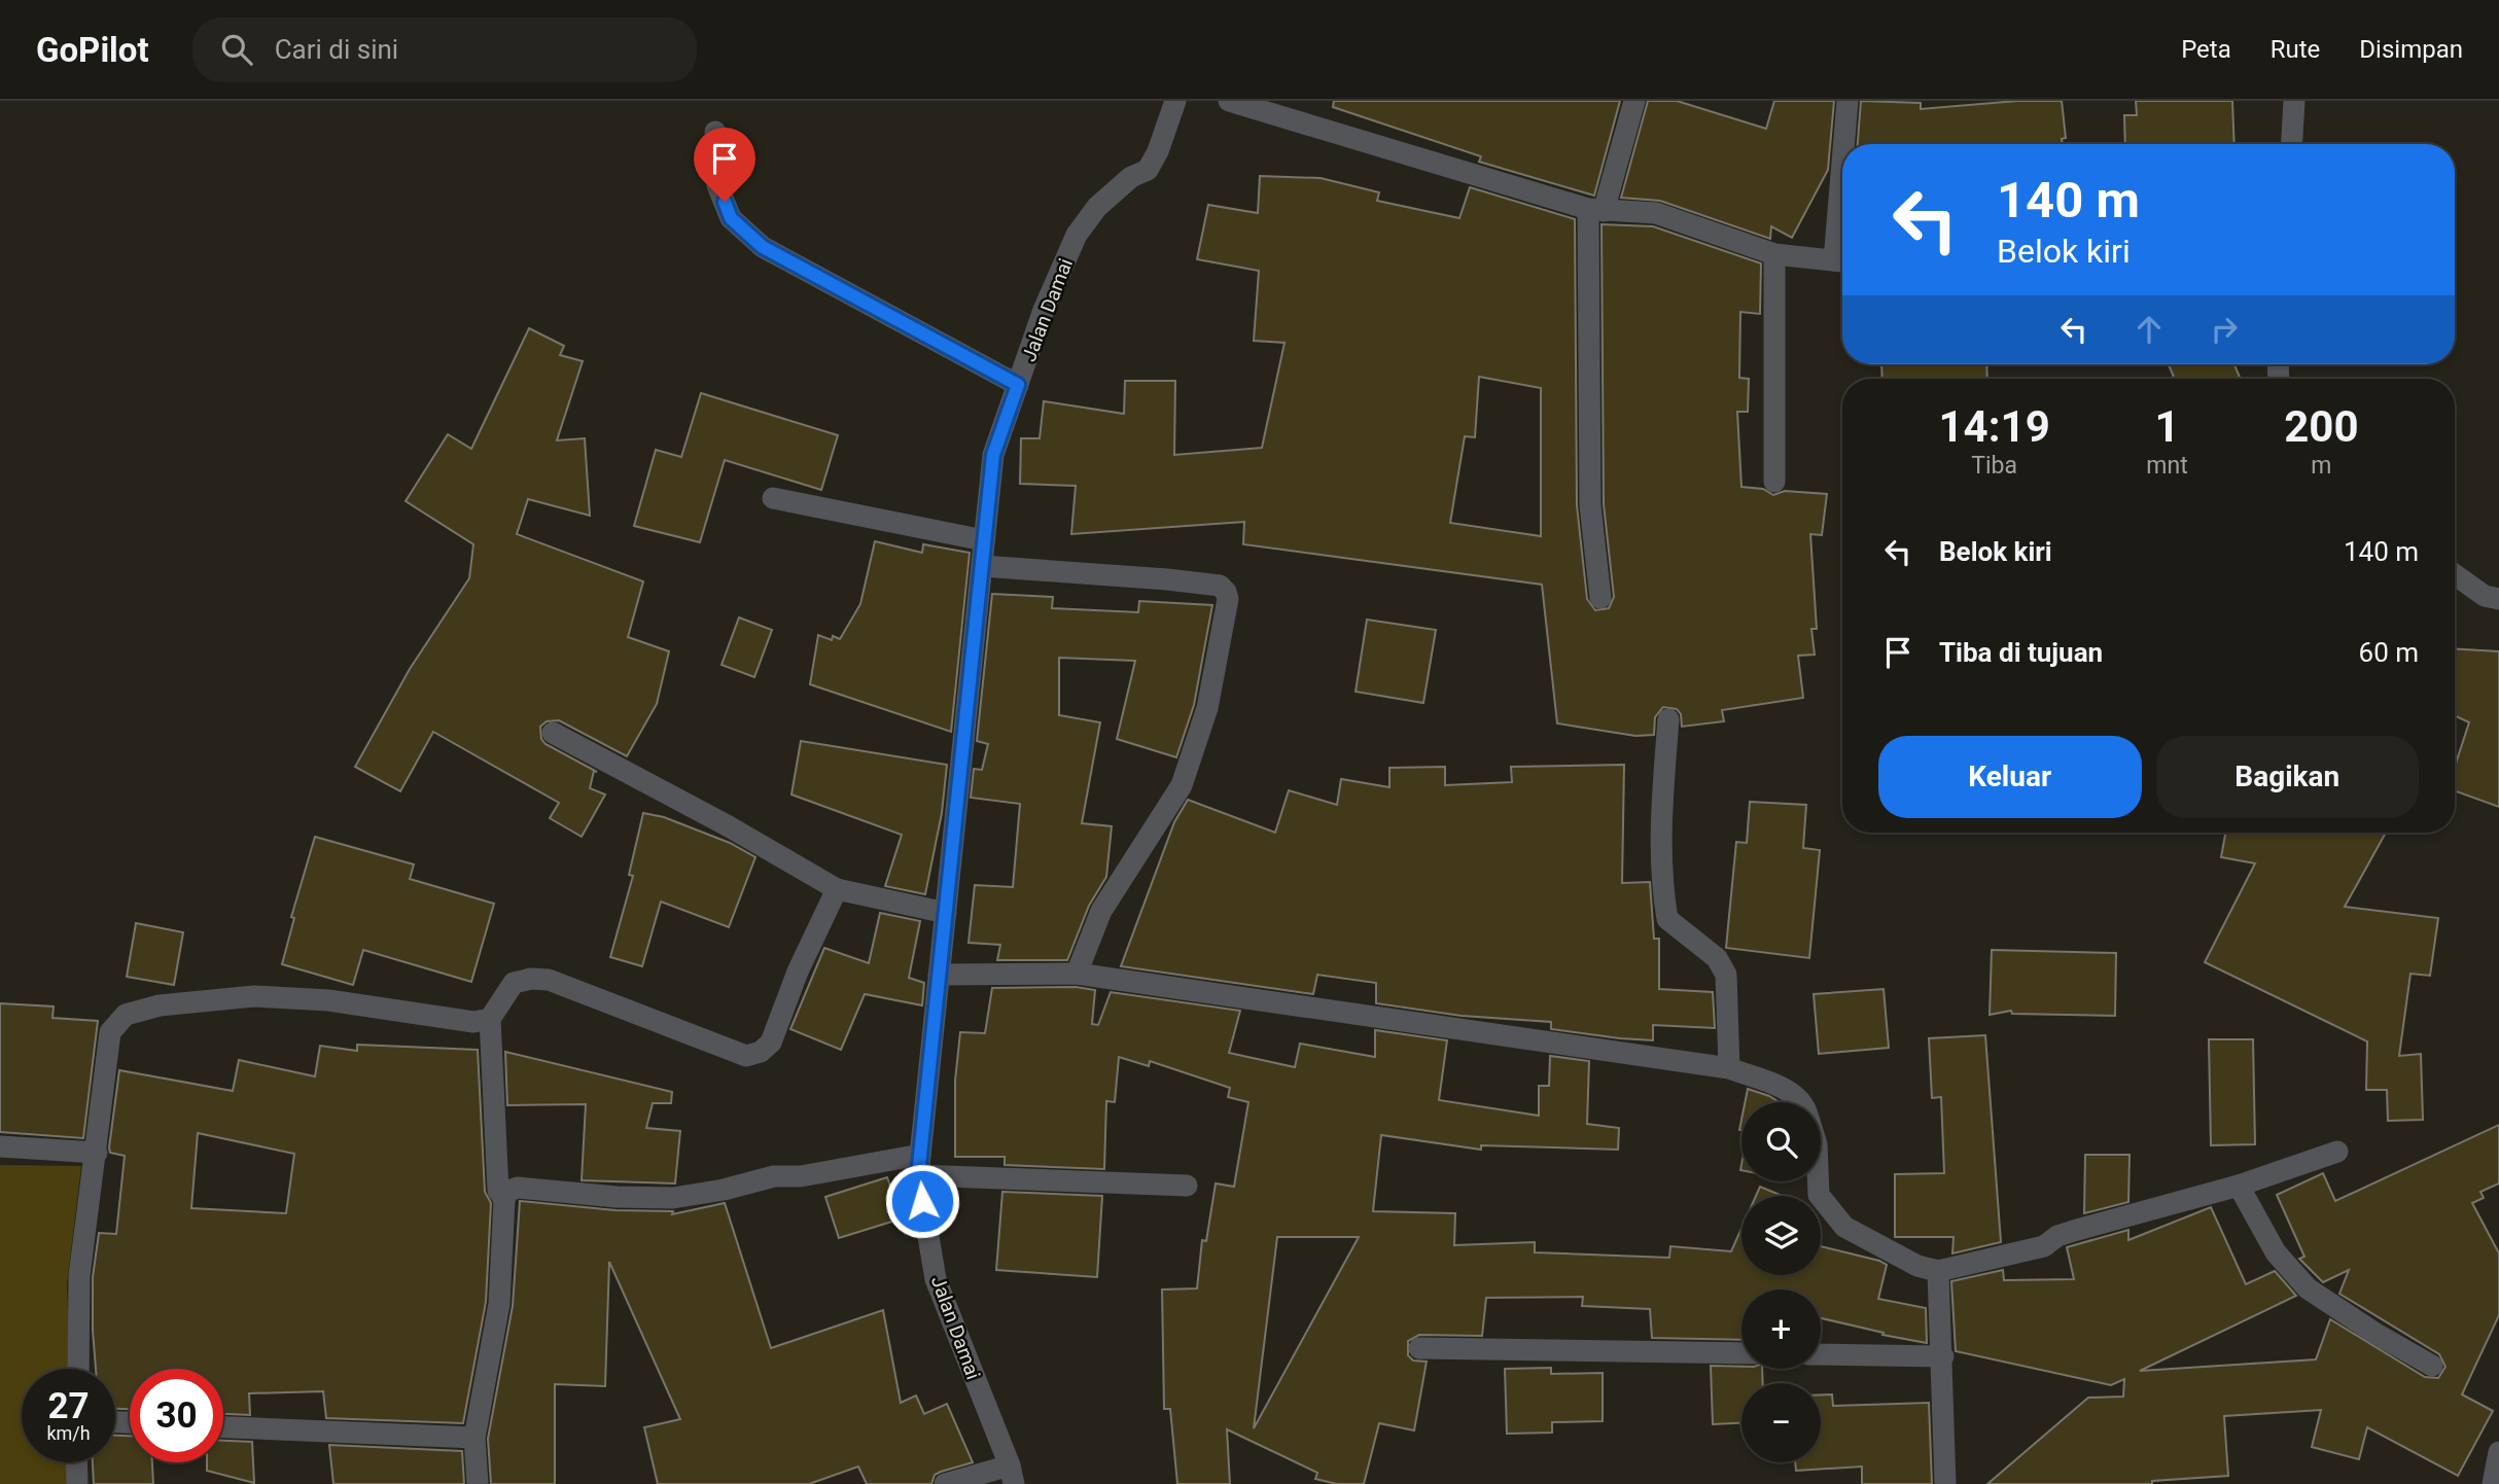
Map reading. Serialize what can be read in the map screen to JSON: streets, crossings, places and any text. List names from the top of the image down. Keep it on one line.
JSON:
{"streets":{"street":["Jalan Damai"]},"page":{"header":"GoPilot","search":"Cari di sini","nav":["Peta","Rute","Disimpan"],"turn":["140 m","Belok kiri"],"eta":["14:19","Tiba","1","mnt","200","m"],"list":[{"name":"Belok kiri","value":"140 m"},{"name":"Tiba di tujuan","value":"60 m"}],"buttons":["Keluar","Bagikan"],"map_buttons":["+","−"],"speed":"27 km/h","limit":"30"}}
